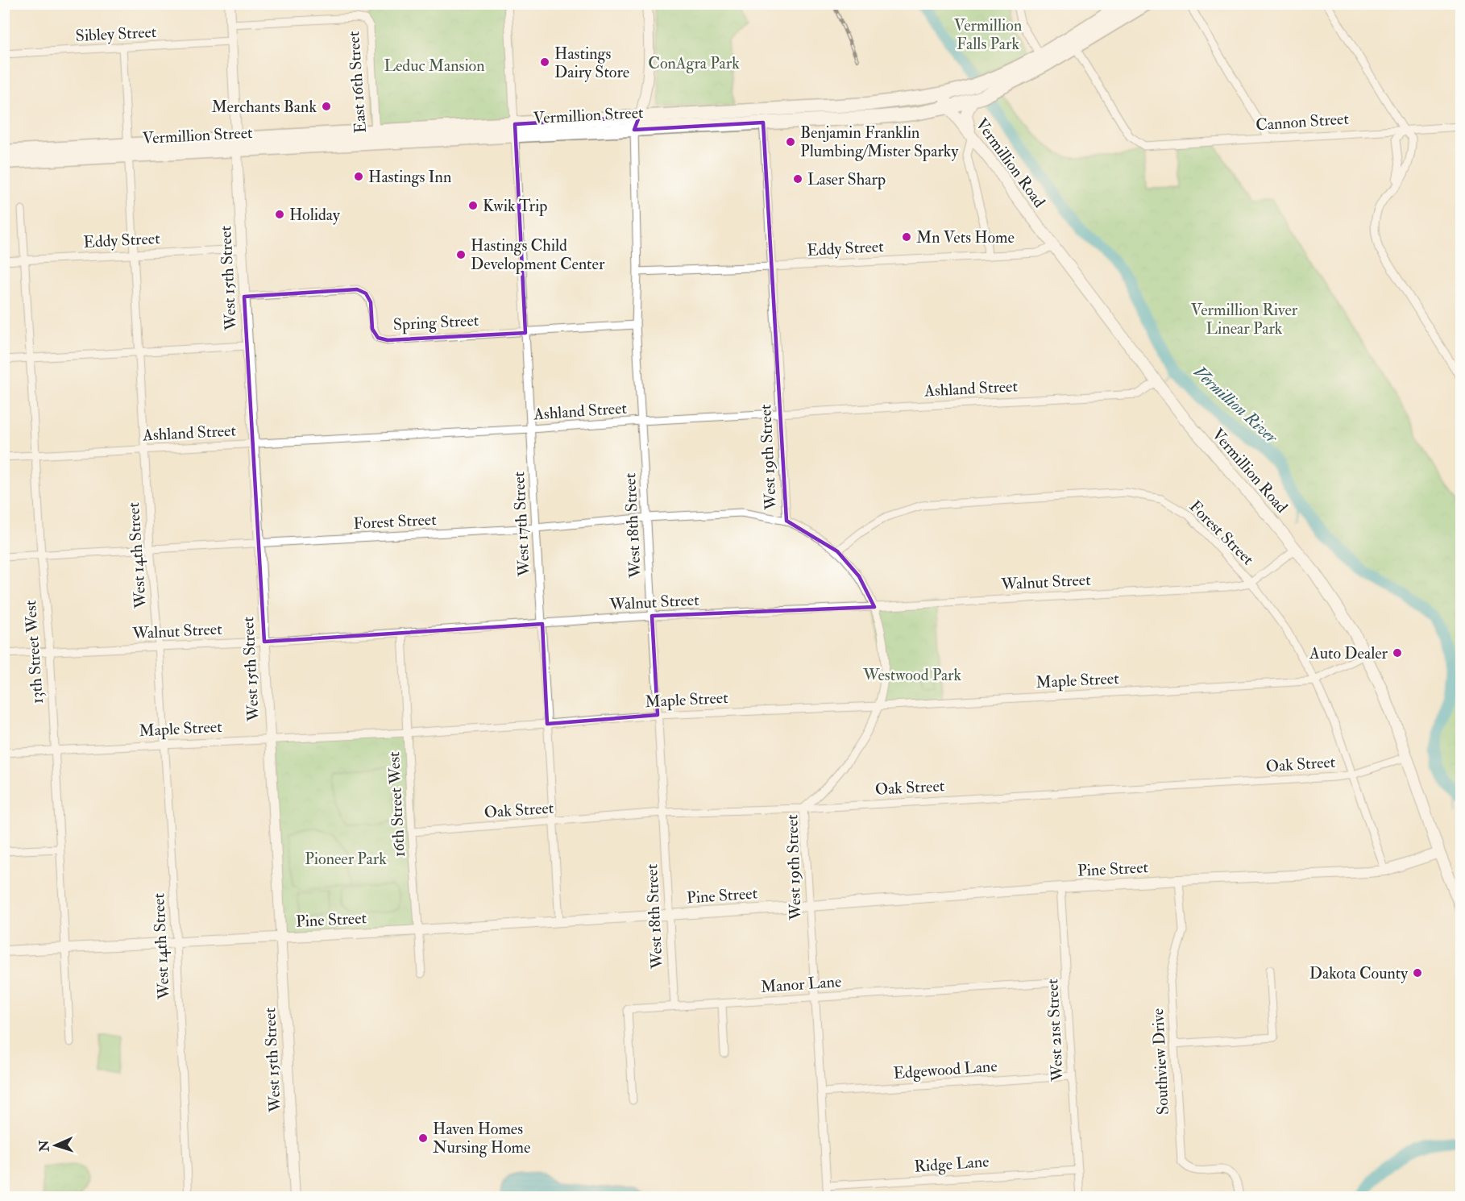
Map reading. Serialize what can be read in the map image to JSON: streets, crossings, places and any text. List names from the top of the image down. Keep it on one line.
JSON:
{"streets":{"highway":["Vermillion Street"],"main road":["Vermillion Road"],"street":["Sibley Street","East 16th Street","Cannon Street","Eddy Street","West 15th Street","Spring Street","Ashland Street","West 19th Street","Forest Street","West 17th Street","West 18th Street","West 14th Street","Walnut Street","13th Street West","Maple Street","Oak Street","16th Street West","Pine Street","Manor Lane","West 21st Street","Southview Drive","Edgewood Lane","Ridge Lane"]},"crossings":[["Sibley Street","West 15th Street"],["Sibley Street","West 14th Street"],["East 16th Street","Vermillion Street"],["East 16th Street","West 15th Street"],["Vermillion Street","Cannon Street"],["Vermillion Street","Vermillion Road"],["Vermillion Street","West 15th Street"],["Vermillion Street","West 19th Street"],["Vermillion Street","West 17th Street"],["Vermillion Street","West 18th Street"],["Vermillion Street","West 14th Street"],["Vermillion Road","Eddy Street"],["Vermillion Road","Ashland Street"],["Vermillion Road","Walnut Street"],["Vermillion Road","Maple Street"],["Vermillion Road","Oak Street"],["Vermillion Road","Pine Street"],["Eddy Street","West 15th Street"],["Eddy Street","West 19th Street"],["Eddy Street","West 18th Street"],["Eddy Street","West 14th Street"],["Eddy Street","13th Street West"],["West 15th Street","Spring Street"],["West 15th Street","Ashland Street"],["West 15th Street","Forest Street"],["West 15th Street","Walnut Street"],["West 15th Street","Maple Street"],["West 15th Street","Pine Street"],["Spring Street","West 17th Street"],["Spring Street","West 18th Street"],["Ashland Street","West 19th Street"],["Ashland Street","West 17th Street"],["Ashland Street","West 18th Street"],["Ashland Street","West 14th Street"],["Ashland Street","13th Street West"],["West 19th Street","Forest Street"],["West 19th Street","Walnut Street"],["West 19th Street","Maple Street"],["West 19th Street","Oak Street"],["West 19th Street","Pine Street"],["West 19th Street","Manor Lane"],["West 19th Street","Edgewood Lane"],["West 19th Street","Ridge Lane"],["Forest Street","West 17th Street"],["Forest Street","West 18th Street"],["Forest Street","West 14th Street"],["Forest Street","Walnut Street"],["Forest Street","13th Street West"],["Forest Street","Maple Street"],["Forest Street","Oak Street"],["Forest Street","Pine Street"],["West 17th Street","Walnut Street"],["West 17th Street","Maple Street"],["West 17th Street","Oak Street"],["West 17th Street","Pine Street"],["West 18th Street","Walnut Street"],["West 18th Street","Maple Street"],["West 18th Street","Oak Street"],["West 18th Street","Pine Street"],["West 18th Street","Manor Lane"],["West 14th Street","Walnut Street"],["West 14th Street","Maple Street"],["West 14th Street","Pine Street"],["Walnut Street","13th Street West"],["Walnut Street","16th Street West"],["13th Street West","Maple Street"],["13th Street West","Pine Street"],["Maple Street","16th Street West"],["Oak Street","16th Street West"],["16th Street West","Pine Street"],["Pine Street","West 21st Street"],["Pine Street","Southview Drive"],["Manor Lane","West 21st Street"],["West 21st Street","Edgewood Lane"],["West 21st Street","Ridge Lane"]],"water":["Vermillion River"],"parks":["Vermillion Falls Park","ConAgra Park","Leduc Mansion","Vermillion River Linear Park","Westwood Park","Pioneer Park"],"places":["Hastings Dairy Store","Merchants Bank","Benjamin Franklin Plumbing/Mister Sparky","Hastings Inn","Laser Sharp","Kwik Trip","Holiday","Mn Vets Home","Hastings Child Development Center","Auto Dealer","Dakota County","Haven Homes Nursing Home"],"north":"left"}
